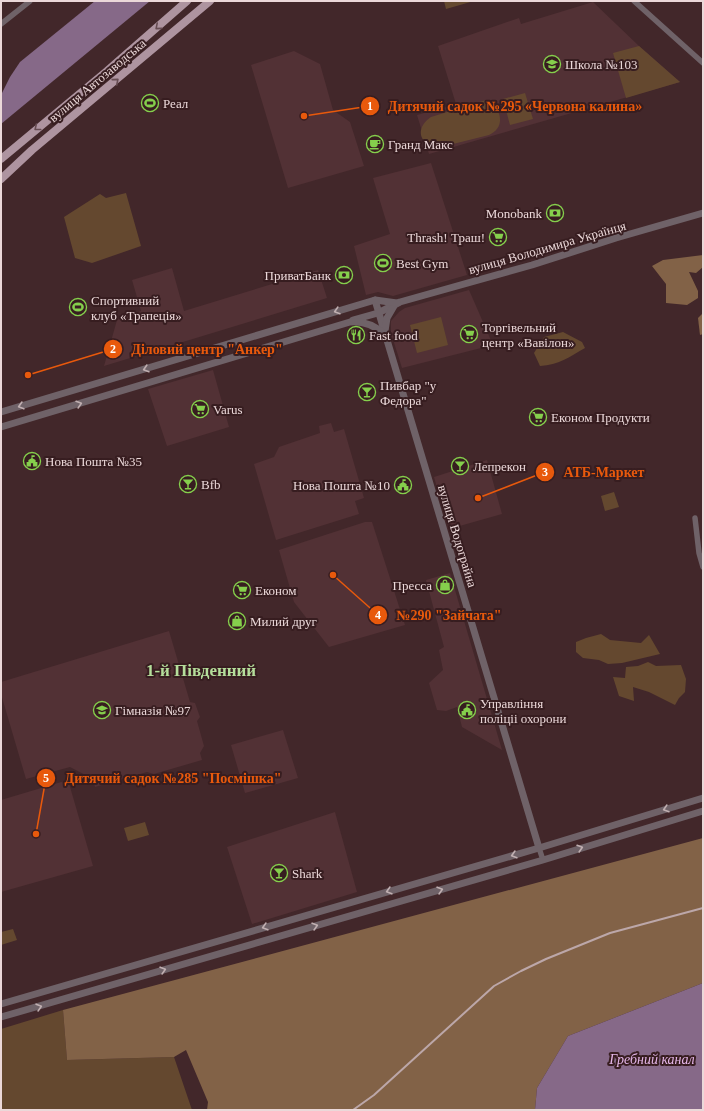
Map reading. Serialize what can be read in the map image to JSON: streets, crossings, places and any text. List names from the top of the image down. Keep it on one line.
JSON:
{"streets":{"main road":["вулиця Автозаводська"],"street":["вулиця Володимира Українця","вулиця Водограйна"]},"crossings":[["вулиця Володимира Українця","вулиця Водограйна"]],"districts":["1-й Південний"],"water":["Гребний канал"],"places":{"school or university":["Школа №103","Гімназія №97"],"sports":["Реал","Best Gym","Спортивний клуб «Трапеція»"],"other":["Дитячий садок №295 «Червона калина»","Діловий центр \"Анкер\"","АТБ-Маркет","№290 \"Зайчата\"","Дитячий садок №285 \"Посмішка\""],"cafe":["Гранд Макс"],"bank":["Monobank","ПриватБанк"],"supermarket":["Thrash! Траш!","Торгівельний центр «Вавілон»","Varus","Економ Продукти","Економ"],"restaurant":["Fast food"],"bar":["Пивбар \"у Федора\"","Лепрекон","Bfb","Shark"],"public building":["Нова Пошта №35","Нова Пошта №10","Управлiння полiцii охорони"],"shop":["Пресса","Милий друг"]}}
